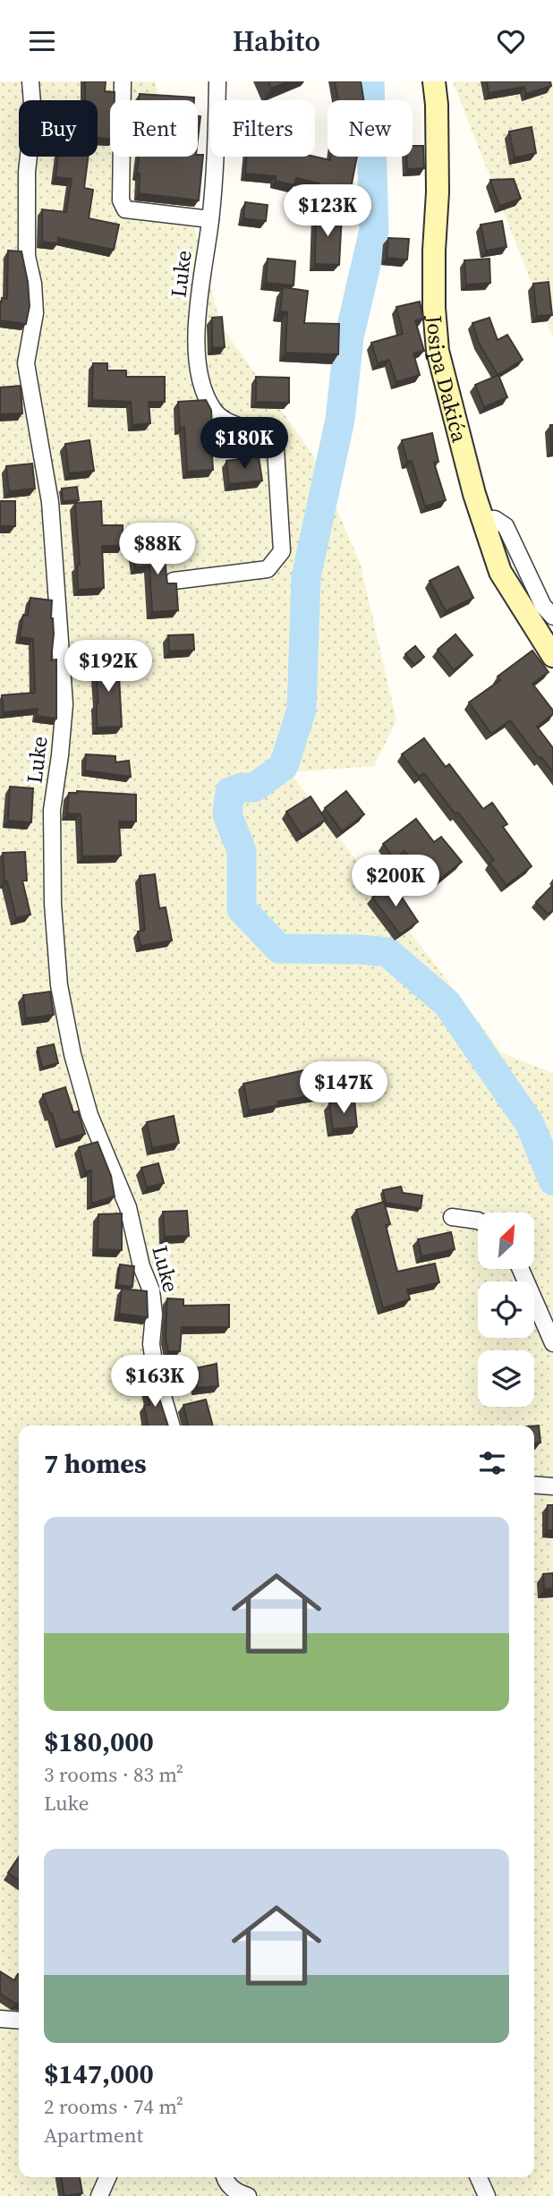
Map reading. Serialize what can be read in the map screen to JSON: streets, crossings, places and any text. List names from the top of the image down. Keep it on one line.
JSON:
{"streets":{"main road":["Josipa Dakića"],"street":["Luke"]},"north":"top right","page":{"header":"Habito","chip":["Buy","Rent","Filters","New"],"price":["$123K","$180K","$88K","$192K","$200K","$147K","$163K"],"heading":"7 homes","list":[{"name":"$180,000","note":"3 rooms · 83 m² · Luke"},{"name":"$147,000","note":"2 rooms · 74 m² · Apartment"}]}}
